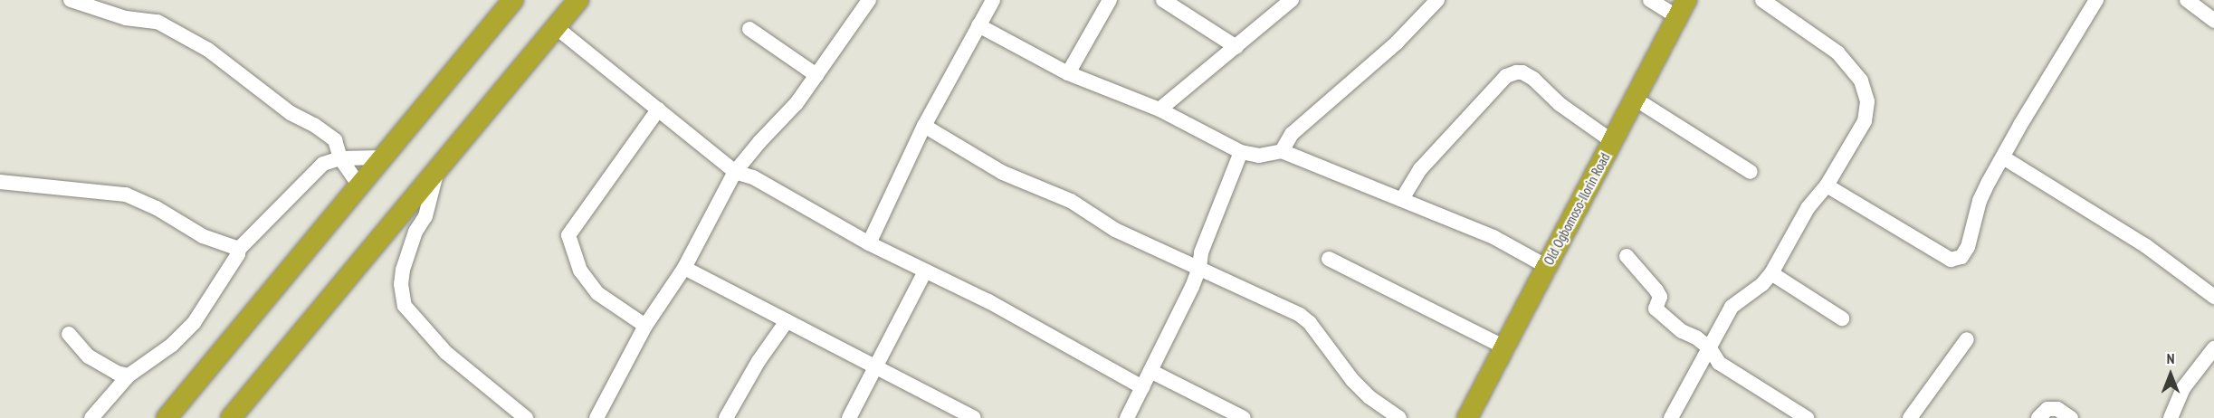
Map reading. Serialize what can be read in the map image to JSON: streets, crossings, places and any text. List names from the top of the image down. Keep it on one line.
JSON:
{"streets":{"highway":["Old Ogbomoso-Ilorin Road"]},"north":"top"}
